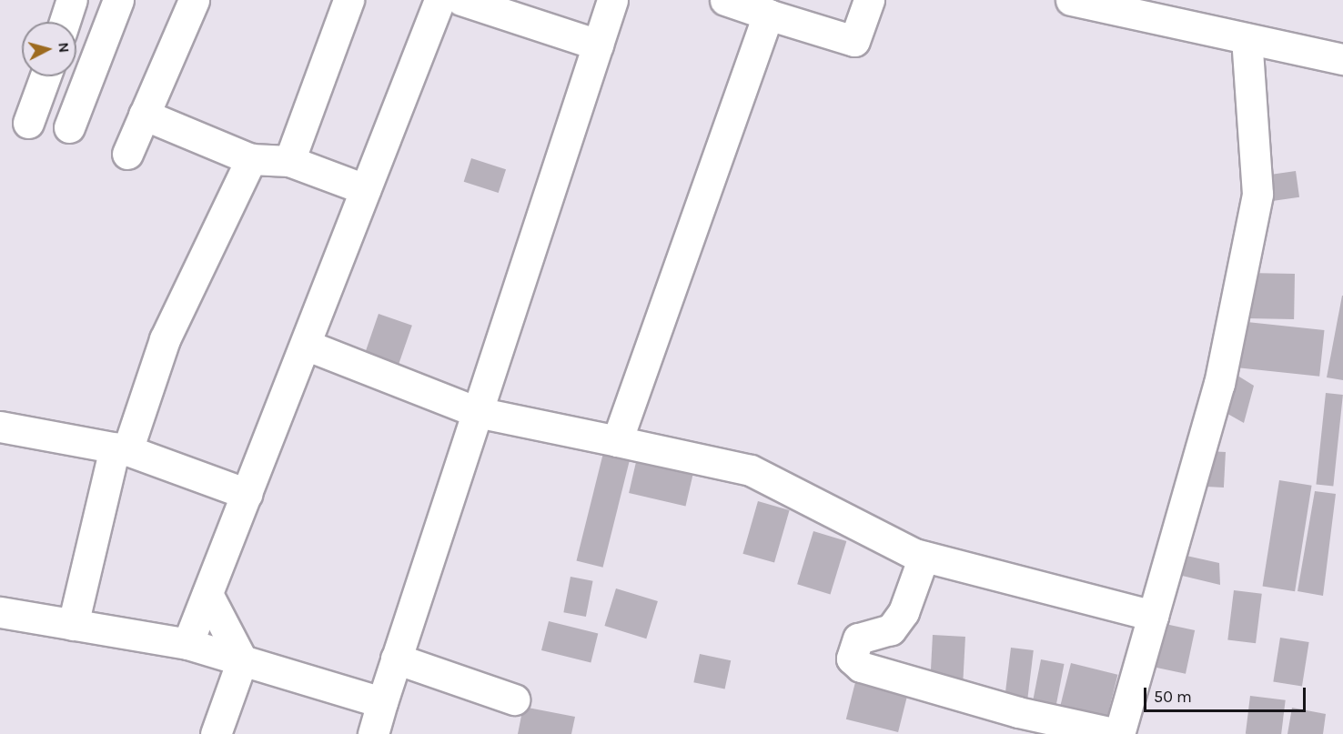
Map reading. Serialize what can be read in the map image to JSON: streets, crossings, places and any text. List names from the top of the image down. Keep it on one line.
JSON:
{"scale_bar":"50 m","north":"right"}
